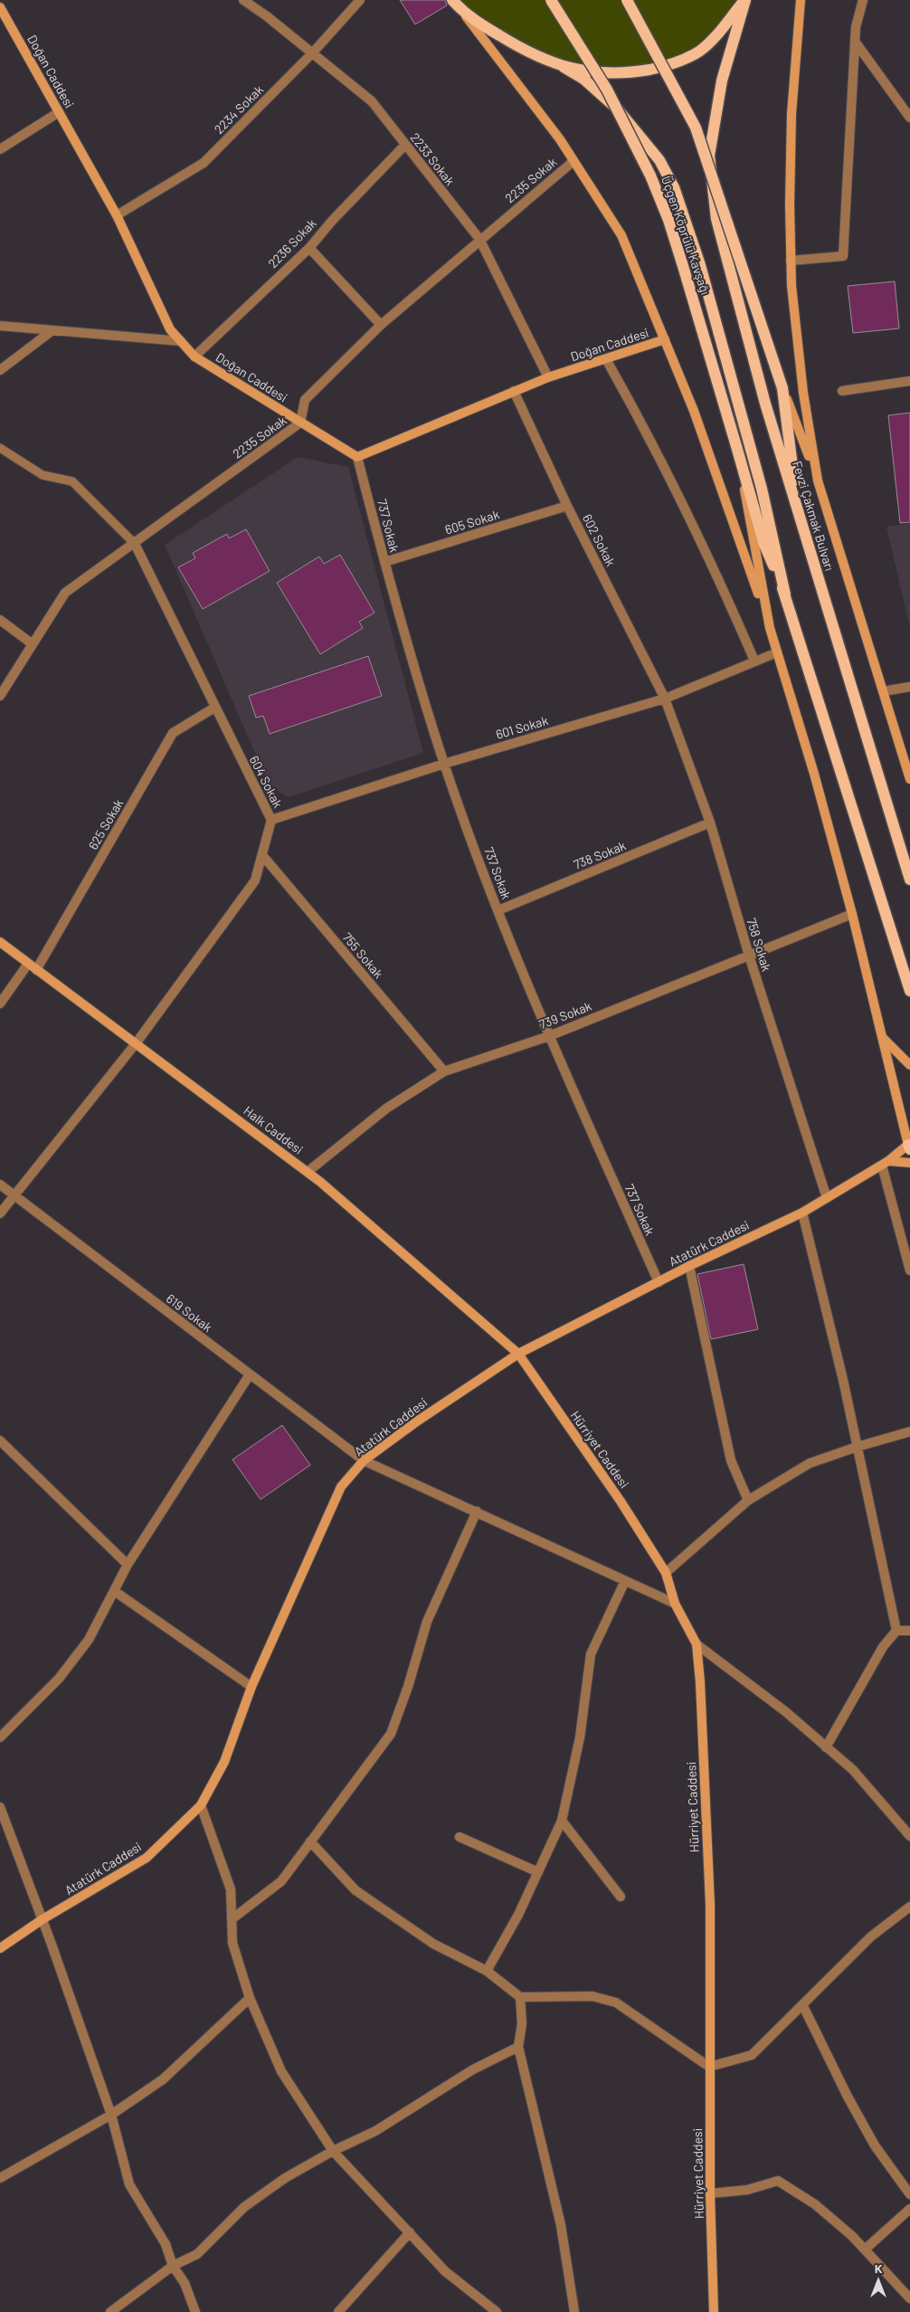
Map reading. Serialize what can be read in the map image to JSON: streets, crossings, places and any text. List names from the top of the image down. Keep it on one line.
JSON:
{"streets":{"main road":["Doğan Caddesi","Üçgen Köprülü Kavşağı","Fevzi Çakmak Bulvarı","Halk Caddesi","Atatürk Caddesi","Hürriyet Caddesi"],"street":["2234 Sokak","2233 Sokak","2235 Sokak","2236 Sokak","605 Sokak","737 Sokak","602 Sokak","601 Sokak","604 Sokak","625 Sokak","738 Sokak","758 Sokak","755 Sokak","739 Sokak","619 Sokak"]},"crossings":[["Doğan Caddesi","2234 Sokak"],["Doğan Caddesi","2233 Sokak"],["Doğan Caddesi","2235 Sokak"],["Doğan Caddesi","2236 Sokak"],["Doğan Caddesi","737 Sokak"],["Doğan Caddesi","602 Sokak"],["2234 Sokak","2233 Sokak"],["2233 Sokak","2235 Sokak"],["2233 Sokak","2236 Sokak"],["2235 Sokak","604 Sokak"],["605 Sokak","737 Sokak"],["605 Sokak","602 Sokak"],["737 Sokak","601 Sokak"],["737 Sokak","738 Sokak"],["737 Sokak","739 Sokak"],["737 Sokak","Atatürk Caddesi"],["602 Sokak","601 Sokak"],["602 Sokak","758 Sokak"],["601 Sokak","604 Sokak"],["601 Sokak","758 Sokak"],["604 Sokak","625 Sokak"],["604 Sokak","755 Sokak"],["604 Sokak","Halk Caddesi"],["604 Sokak","619 Sokak"],["625 Sokak","Halk Caddesi"],["738 Sokak","758 Sokak"],["758 Sokak","739 Sokak"],["758 Sokak","Atatürk Caddesi"],["755 Sokak","739 Sokak"],["739 Sokak","Halk Caddesi"],["Halk Caddesi","Atatürk Caddesi"],["Halk Caddesi","Hürriyet Caddesi"],["Atatürk Caddesi","619 Sokak"],["Atatürk Caddesi","Hürriyet Caddesi"],["619 Sokak","Hürriyet Caddesi"]],"north":"top"}
